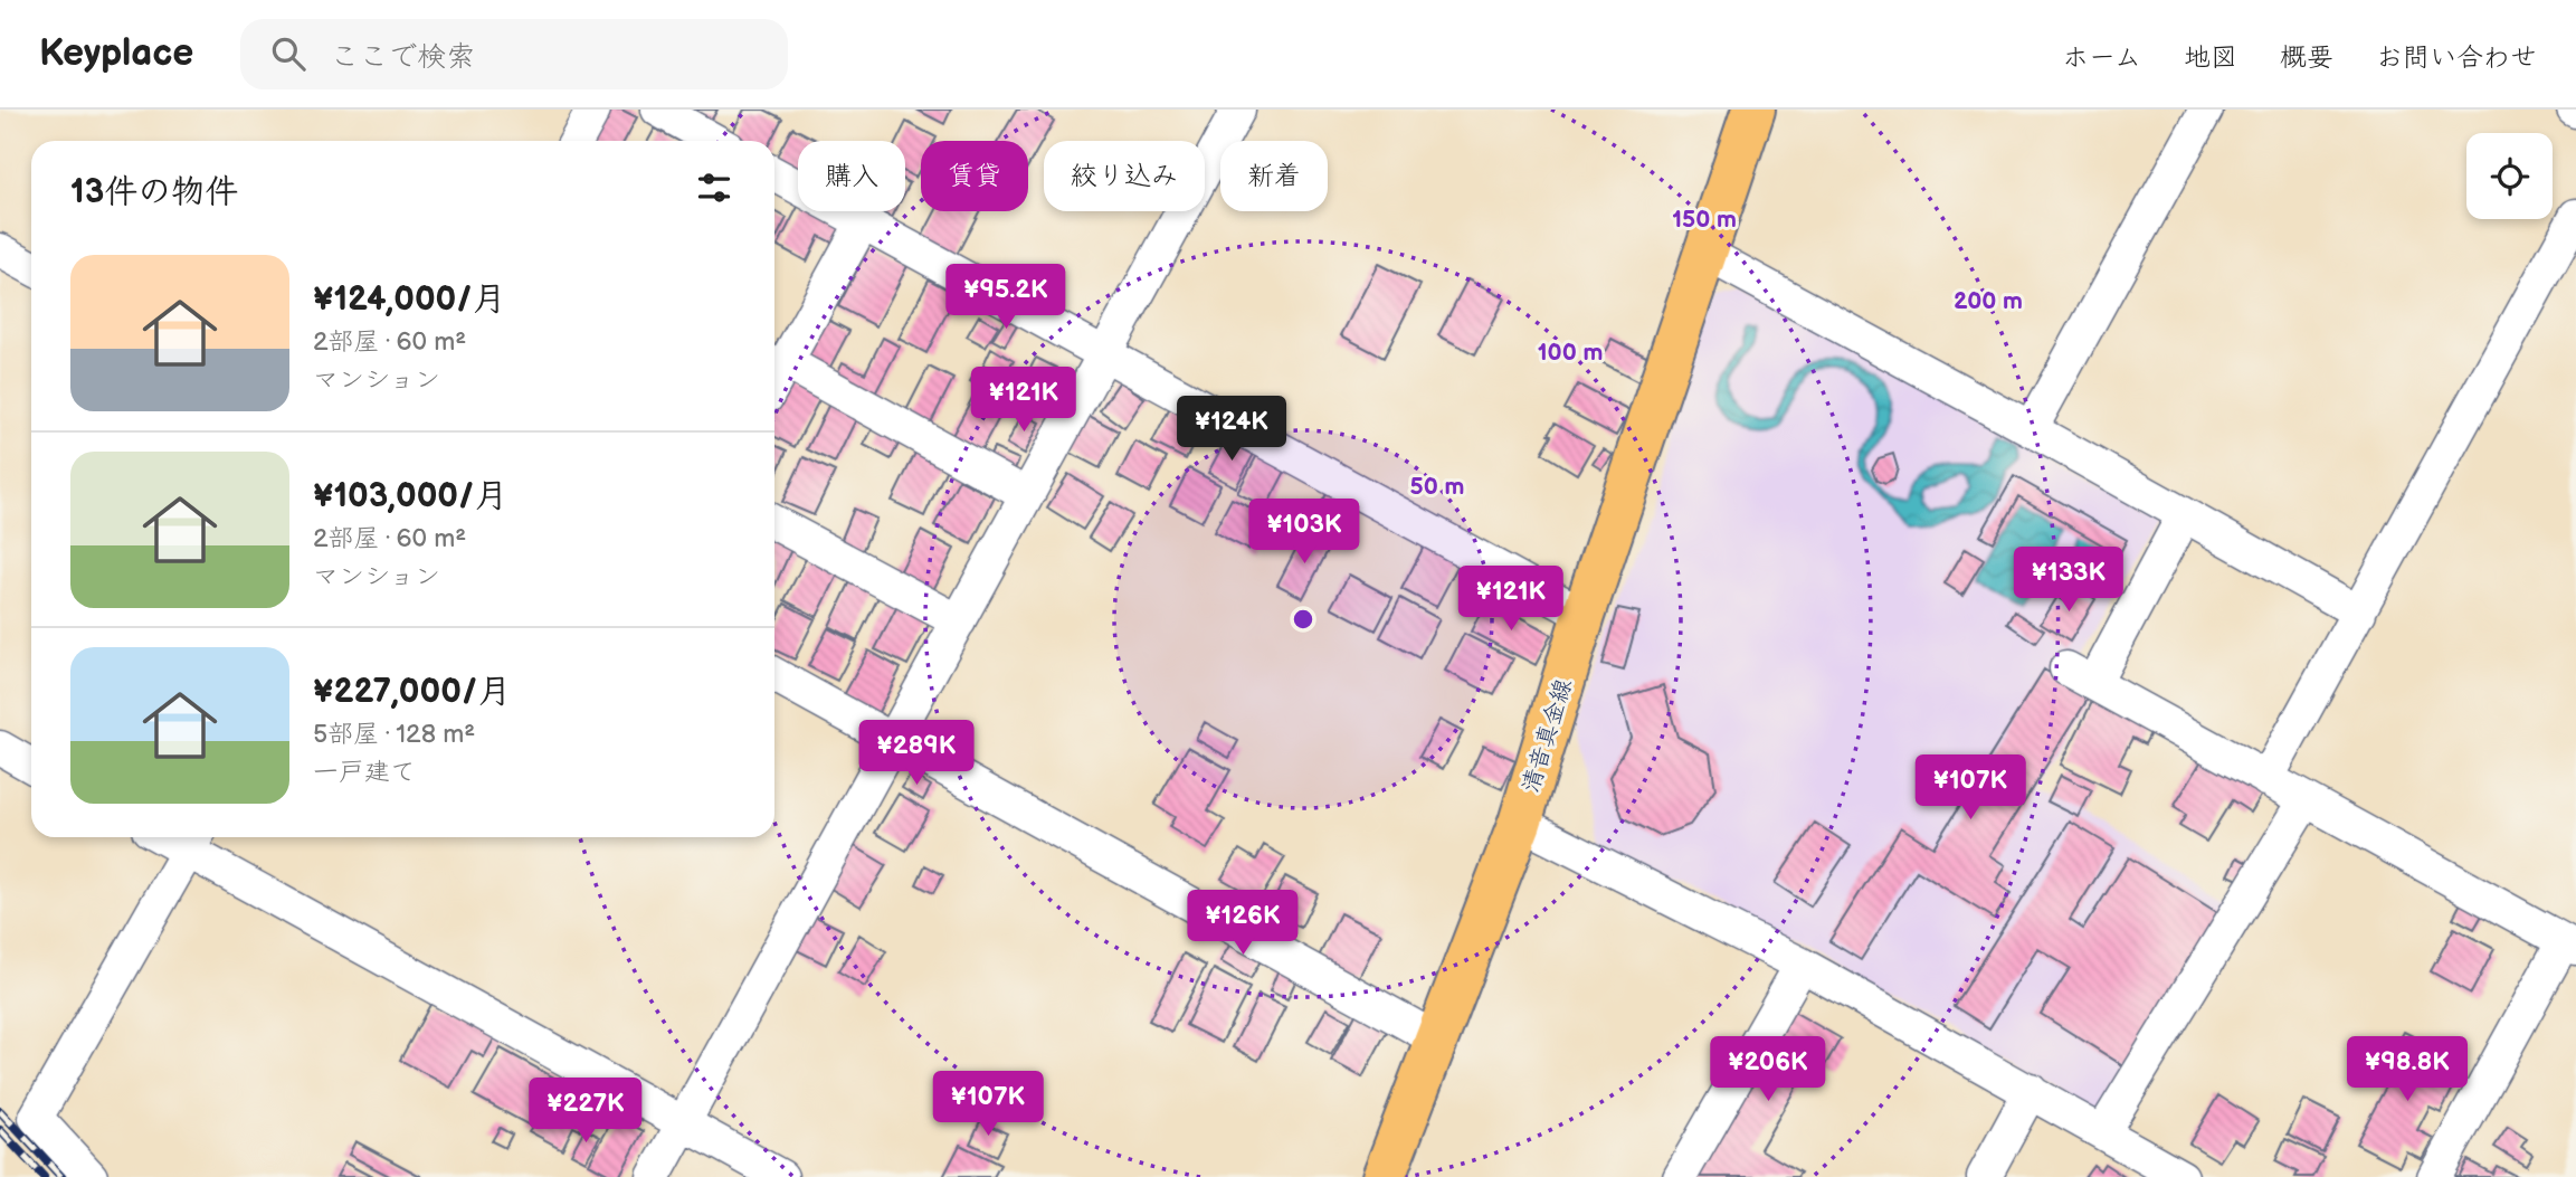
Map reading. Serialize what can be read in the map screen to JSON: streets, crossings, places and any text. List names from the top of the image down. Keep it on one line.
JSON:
{"streets":{"main road":["清音真金線"]},"page":{"header":"Keyplace","search":"ここで検索","nav":["ホーム","地図","概要","お問い合わせ"],"chip":["購入","賃貸","絞り込み","新着"],"heading":"13件の物件","list":[{"name":"¥124,000/月","note":"2部屋 · 60 m² · マンション"},{"name":"¥103,000/月","note":"2部屋 · 60 m² · マンション"},{"name":"¥227,000/月","note":"5部屋 · 128 m² · 一戸建て"}],"price":["¥95.2K","¥121K","¥124K","¥103K","¥133K","¥121K","¥289K","¥107K","¥126K","¥206K","¥98.8K","¥107K","¥227K"]},"rings":["150 m","200 m","100 m","50 m"]}
